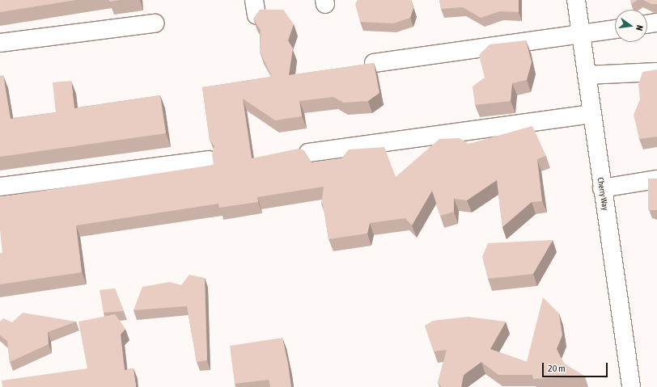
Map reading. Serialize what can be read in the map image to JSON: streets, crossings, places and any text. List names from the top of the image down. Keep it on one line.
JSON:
{"streets":{"street":["Cherry Way"]},"scale_bar":"20 m","north":"right"}
